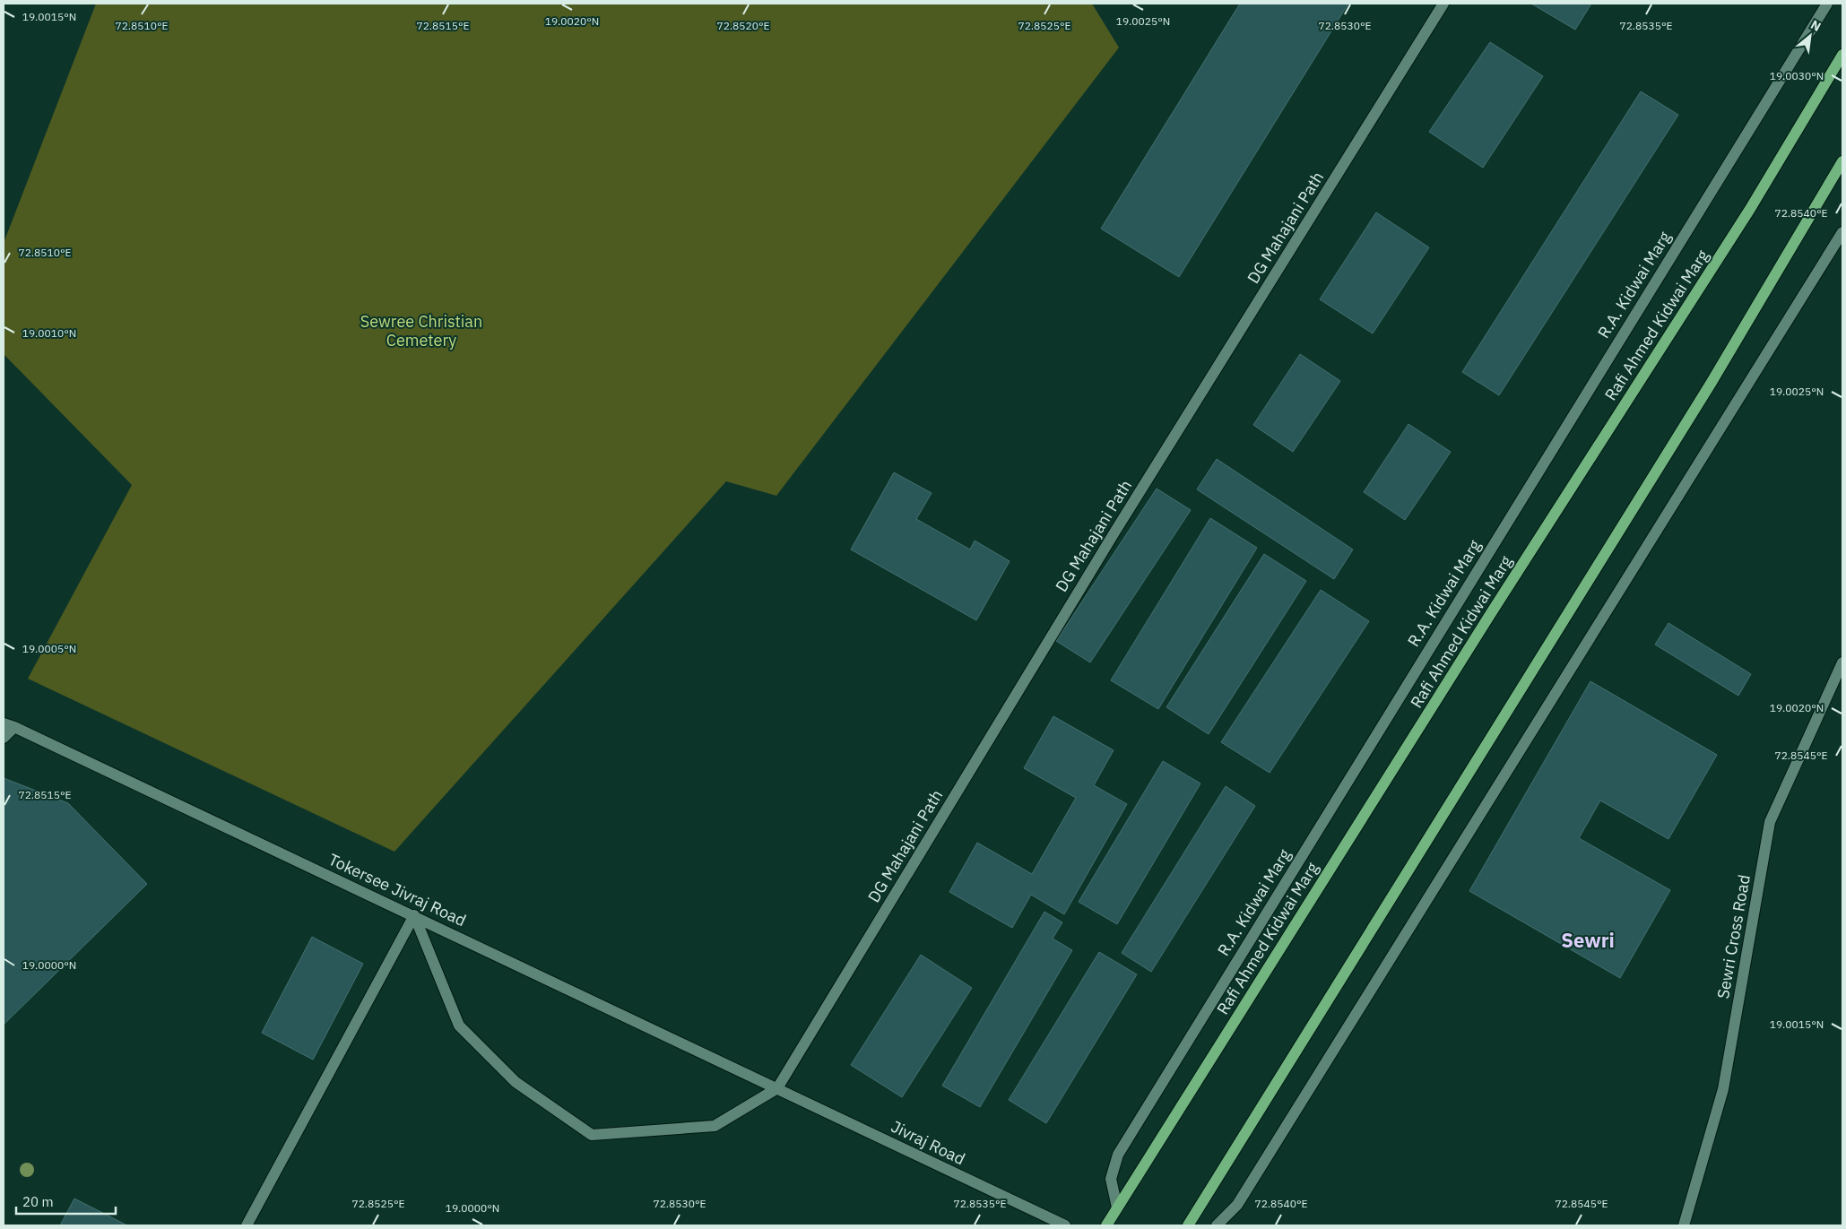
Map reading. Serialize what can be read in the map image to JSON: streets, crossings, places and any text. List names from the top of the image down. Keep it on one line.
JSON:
{"streets":{"main road":["Rafi Ahmed Kidwai Marg"],"street":["DG Mahajani Path","R.A. Kidwai Marg","Tokersee Jivraj Road","Sewri Cross Road","Jivraj Road"]},"crossings":[["DG Mahajani Path","Tokersee Jivraj Road"],["DG Mahajani Path","Jivraj Road"],["R.A. Kidwai Marg","Rafi Ahmed Kidwai Marg"],["Tokersee Jivraj Road","Jivraj Road"]],"districts":["Sewri"],"parks":["Sewree Christian Cemetery"],"scale_bar":"20 m","north":"top right","coordinates":["19.0015°N","19.0020°N","19.0025°N","72.8510°E","72.8515°E","72.8520°E","72.8525°E","72.8530°E","72.8535°E","19.0030°N","72.8540°E","19.0010°N","19.0005°N","72.8545°E","19.0000°N"]}
